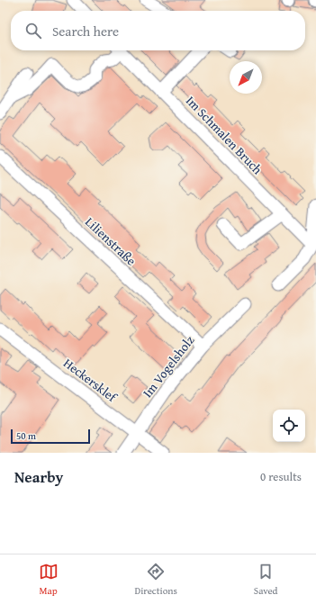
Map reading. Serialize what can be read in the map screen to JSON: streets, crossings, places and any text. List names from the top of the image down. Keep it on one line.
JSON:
{"streets":{"street":["Im Schmalen Bruch","Lilienstraße","Im Vogelsholz","Heckersklef"]},"crossings":[["Lilienstraße","Im Vogelsholz"],["Im Vogelsholz","Heckersklef"]],"scale_bar":"50 m","north":"bottom left","page":{"search":"Search here","scale":"50 m","heading":["Nearby","0 results"],"nav":["Map","Directions","Saved"]}}
